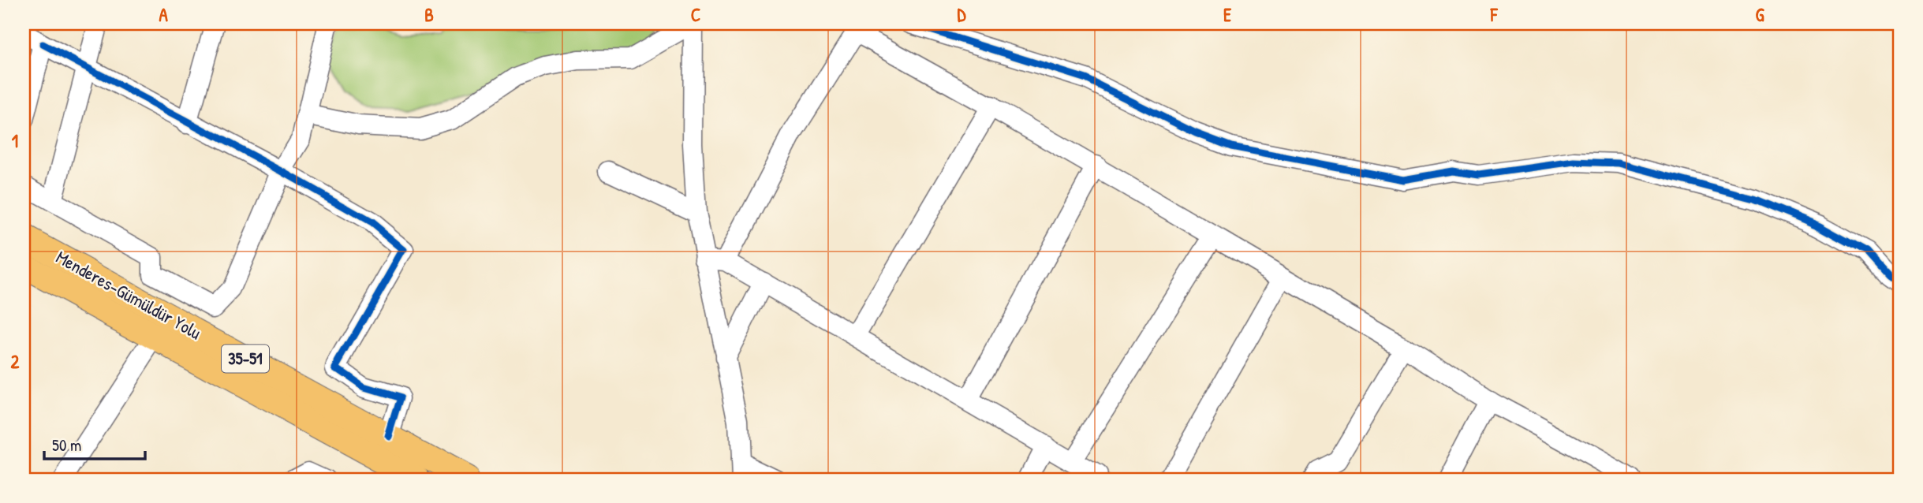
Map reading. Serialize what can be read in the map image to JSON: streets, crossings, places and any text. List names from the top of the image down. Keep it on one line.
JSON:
{"streets":{"main road":["Menderes-Gümüldür Yolu","35-51"]},"scale_bar":"50 m","grid":{"columns":["A","B","C","D","E","F","G"],"rows":["1","2"]}}
